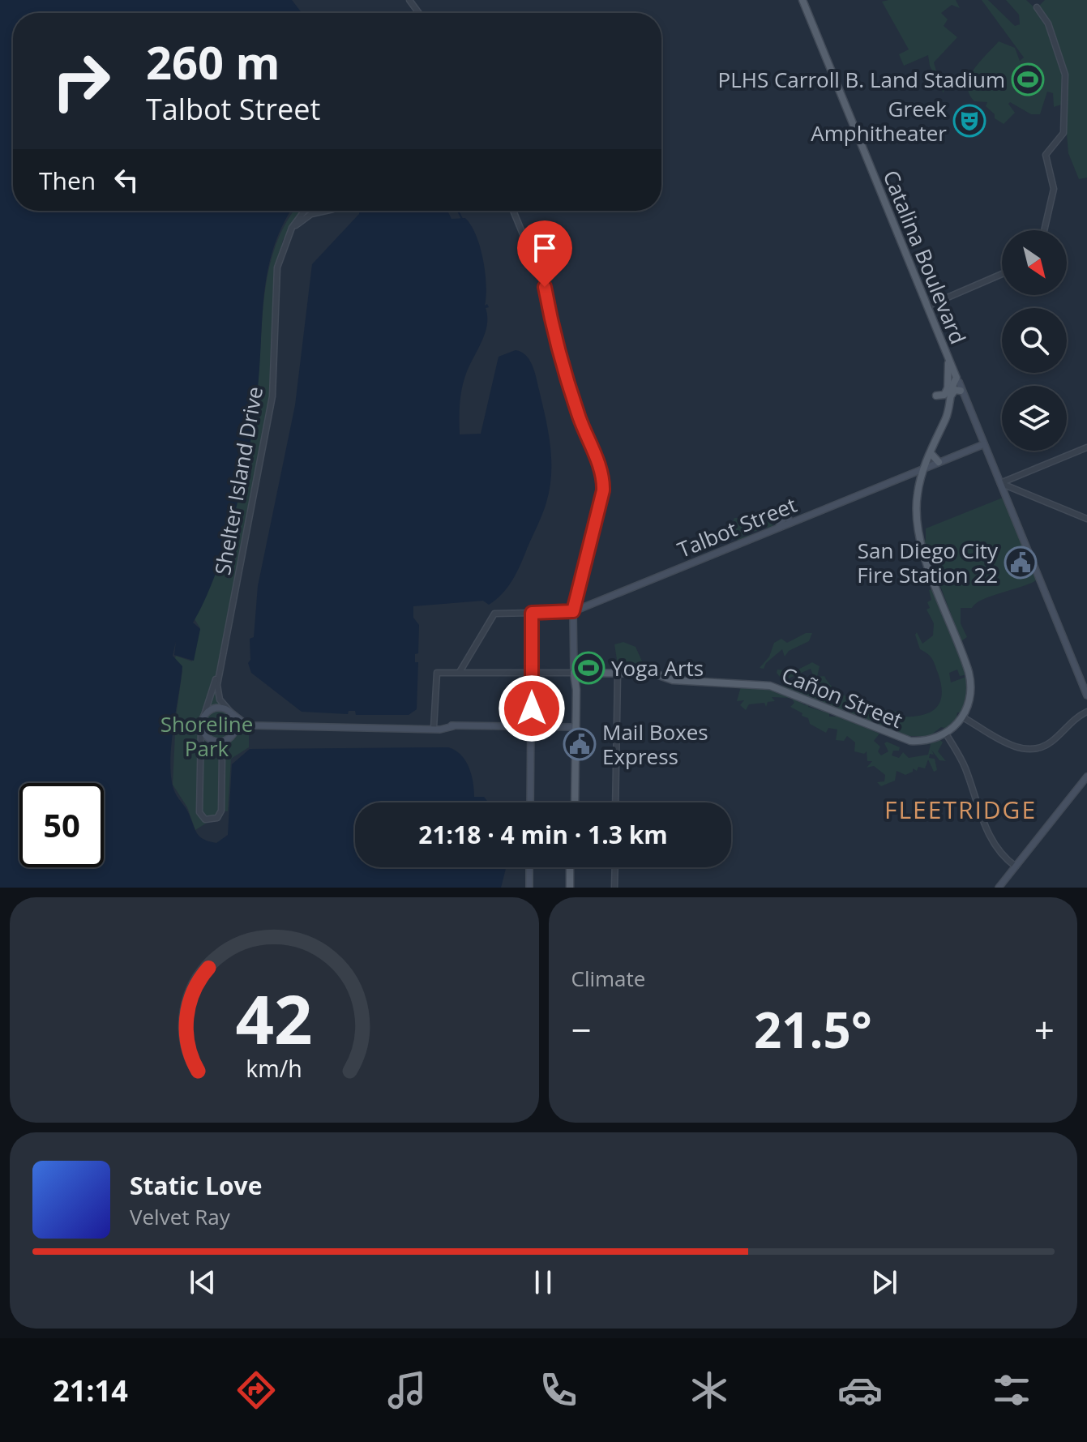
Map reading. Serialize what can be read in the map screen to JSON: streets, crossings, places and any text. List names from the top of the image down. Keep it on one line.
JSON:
{"streets":{"main road":["Catalina Boulevard","Shelter Island Drive","Talbot Street","Cañon Street"]},"crossings":[["Catalina Boulevard","Talbot Street"]],"districts":["FLEETRIDGE"],"parks":["Shoreline Park"],"places":{"sports":["PLHS Carroll B. Land Stadium","Yoga Arts"],"theatre":["Greek Amphitheater"],"public building":["San Diego City Fire Station 22","Mail Boxes Express"]},"north":"bottom right","page":{"turn":["260 m","Talbot Street"],"then":"Then","limit":"50","trip":"21:18 · 4 min · 1.3 km","tile":"Climate","heat":["−","21.5°","+"],"song":["Static Love","Velvet Ray"],"tabs":"21:14","gauge":["42","km/h"]}}
